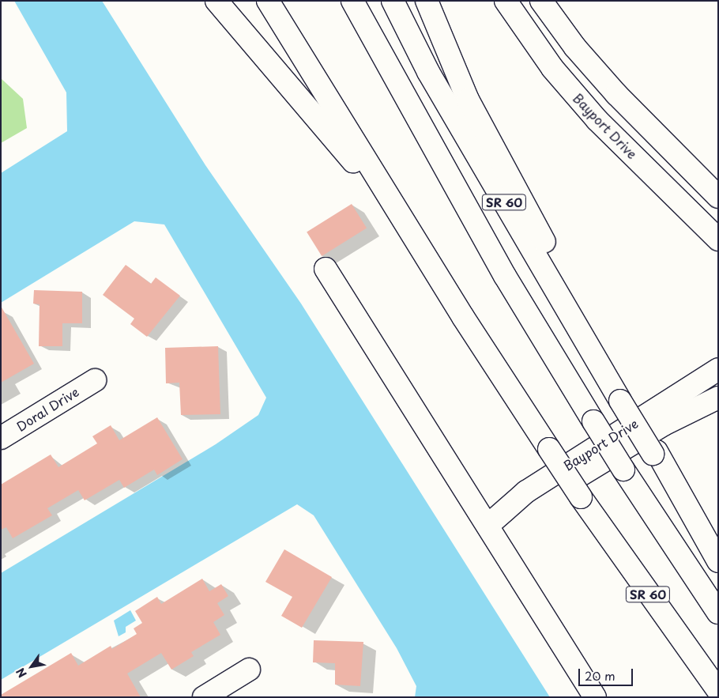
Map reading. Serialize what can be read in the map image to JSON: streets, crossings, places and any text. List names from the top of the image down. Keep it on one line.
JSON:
{"streets":{"main road":["Bayport Drive","SR 60","Doral Drive"]},"scale_bar":"20 m","north":"bottom left"}
